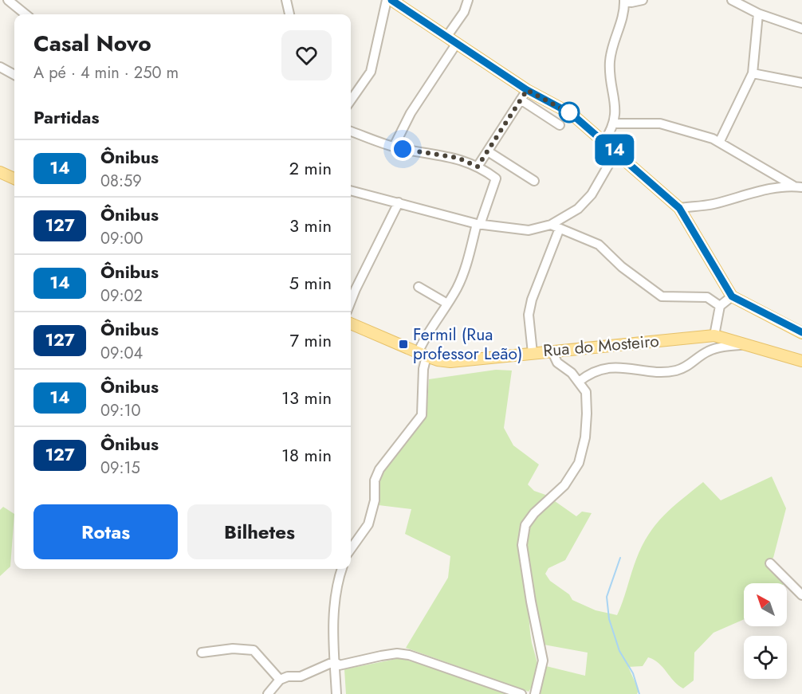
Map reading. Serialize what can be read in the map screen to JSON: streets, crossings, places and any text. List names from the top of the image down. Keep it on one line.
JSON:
{"streets":{"main road":["Rua do Mosteiro"]},"places":{"transit":["Fermil (Rua professor Leão)"]},"lines":["bus line 14"],"north":"top left","page":{"on_map":"14","heading":[["Casal Novo","A pé · 4 min · 250 m"],"Partidas"],"list":[{"mark":"14","name":"Ônibus","note":"08:59","value":"2 min"},{"mark":"127","name":"Ônibus","note":"09:00","value":"3 min"},{"mark":"14","name":"Ônibus","note":"09:02","value":"5 min"},{"mark":"127","name":"Ônibus","note":"09:04","value":"7 min"},{"mark":"14","name":"Ônibus","note":"09:10","value":"13 min"},{"mark":"127","name":"Ônibus","note":"09:15","value":"18 min"}],"buttons":["Rotas","Bilhetes"]}}
